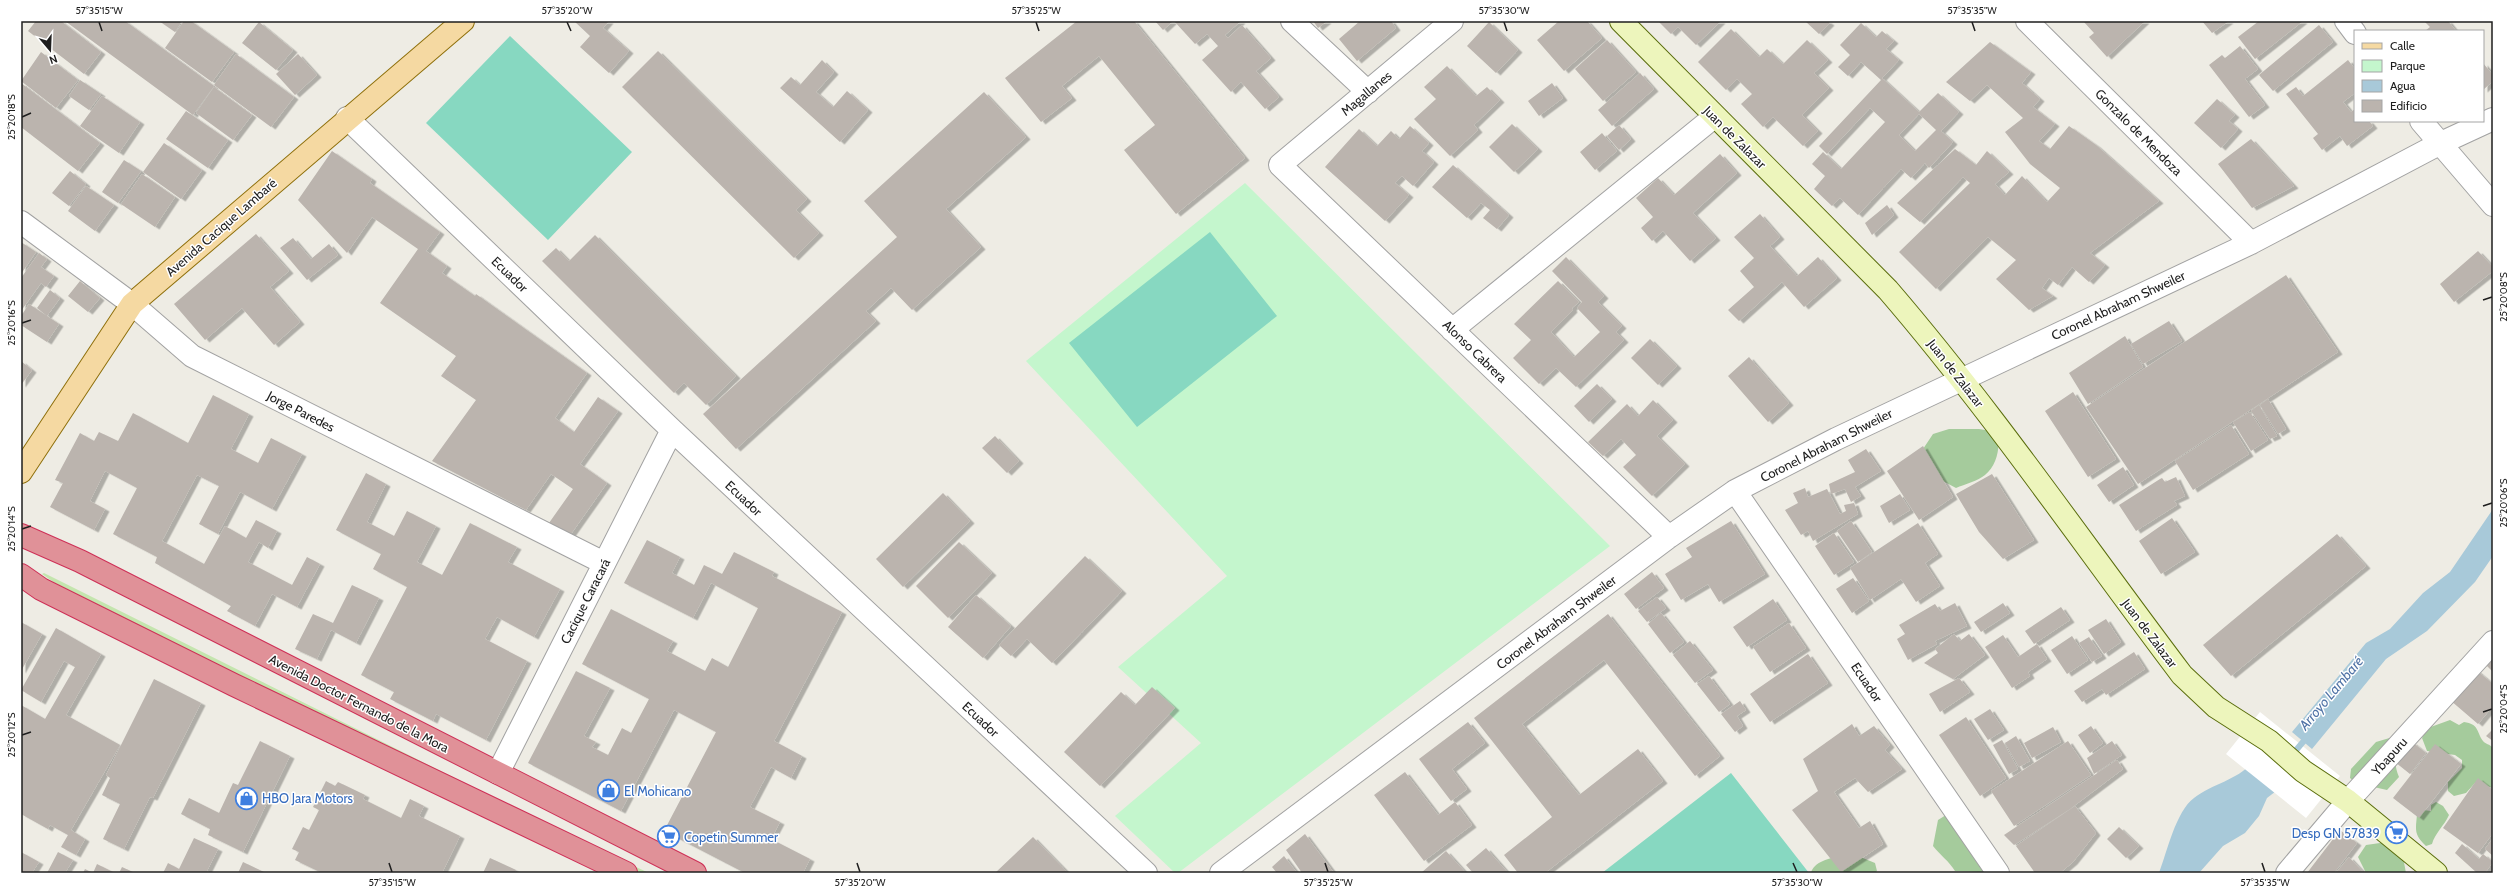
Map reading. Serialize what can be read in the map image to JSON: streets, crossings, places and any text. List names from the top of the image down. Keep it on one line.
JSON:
{"streets":{"highway":["Avenida Doctor Fernando de la Mora"],"main road":["Avenida Cacique Lambaré"],"street":["Magallanes","Gonzalo de Mendoza","Juan de Zalazar","Ecuador","Coronel Abraham Shweiler","Alonso Cabrera","Jorge Paredes","Cacique Caracará","Ybapuru"]},"crossings":[["Magallanes","Alonso Cabrera"],["Gonzalo de Mendoza","Coronel Abraham Shweiler"],["Juan de Zalazar","Coronel Abraham Shweiler"],["Juan de Zalazar","Ybapuru"],["Avenida Cacique Lambaré","Ecuador"],["Avenida Cacique Lambaré","Jorge Paredes"],["Ecuador","Coronel Abraham Shweiler"],["Ecuador","Cacique Caracará"],["Coronel Abraham Shweiler","Alonso Cabrera"],["Jorge Paredes","Cacique Caracará"],["Cacique Caracará","Avenida Doctor Fernando de la Mora"]],"water":["Arroyo Lambaré"],"places":{"shop":["El Mohicano","HBO Jara Motors"],"supermarket":["Desp GN 57839","Copetin Summer"]},"legend":["Calle","Parque","Agua","Edificio"],"north":"bottom","coordinates":["57°35'15\"W","57°35'20\"W","57°35'25\"W","57°35'30\"W","57°35'35\"W","25°20'18\"S","25°20'08\"S","25°20'16\"S","25°20'06\"S","25°20'14\"S","25°20'04\"S","25°20'12\"S"]}
